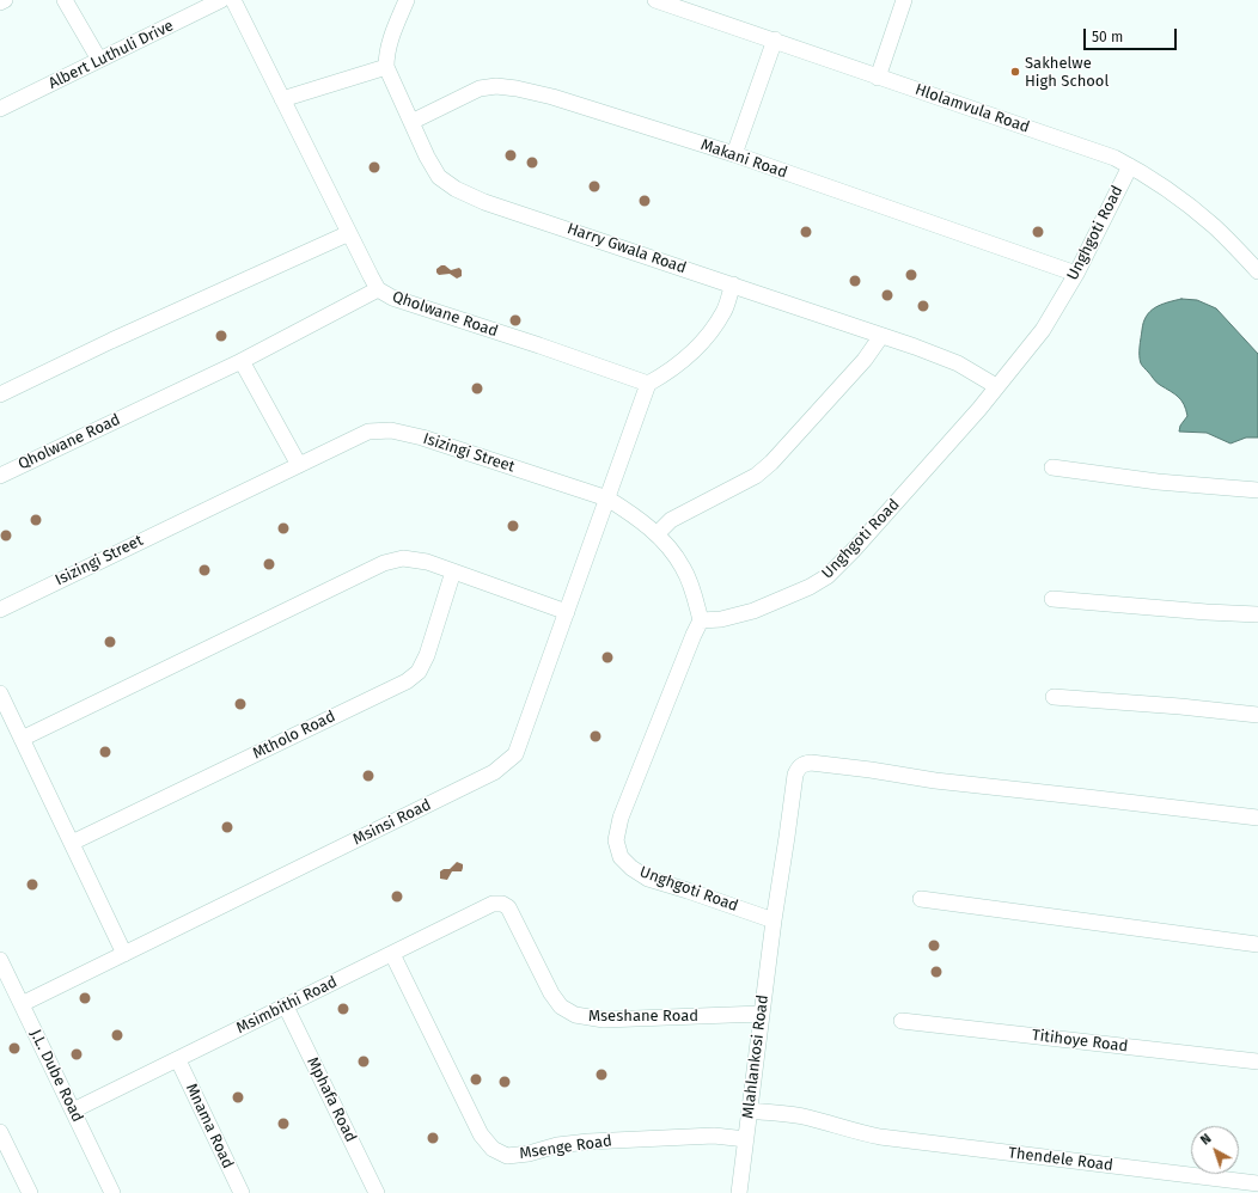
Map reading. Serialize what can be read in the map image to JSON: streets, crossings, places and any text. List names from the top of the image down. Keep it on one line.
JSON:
{"streets":{"street":["Albert Luthuli Drive","Hlolamvula Road","Makani Road","Unghgoti Road","Harry Gwala Road","Qholwane Road","Isizingi Street","Mtholo Road","Msinsi Road","Msimbithi Road","Mseshane Road","Titihoye Road","Mlahlankosi Road","J.L. Dube Road","Mphafa Road","Mnama Road","Msenge Road","Thendele Road"]},"crossings":[["Hlolamvula Road","Unghgoti Road"],["Makani Road","Unghgoti Road"],["Makani Road","Harry Gwala Road"],["Unghgoti Road","Harry Gwala Road"],["Unghgoti Road","Isizingi Street"],["Unghgoti Road","Mlahlankosi Road"],["Qholwane Road","Msinsi Road"],["Isizingi Street","Msinsi Road"],["Msinsi Road","J.L. Dube Road"],["Msimbithi Road","Mseshane Road"],["Msimbithi Road","J.L. Dube Road"],["Msimbithi Road","Mphafa Road"],["Msimbithi Road","Mnama Road"],["Msimbithi Road","Msenge Road"],["Mseshane Road","Mlahlankosi Road"],["Mlahlankosi Road","Msenge Road"],["Mlahlankosi Road","Thendele Road"]],"places":["Sakhelwe High School"],"scale_bar":"50 m","north":"top left"}
